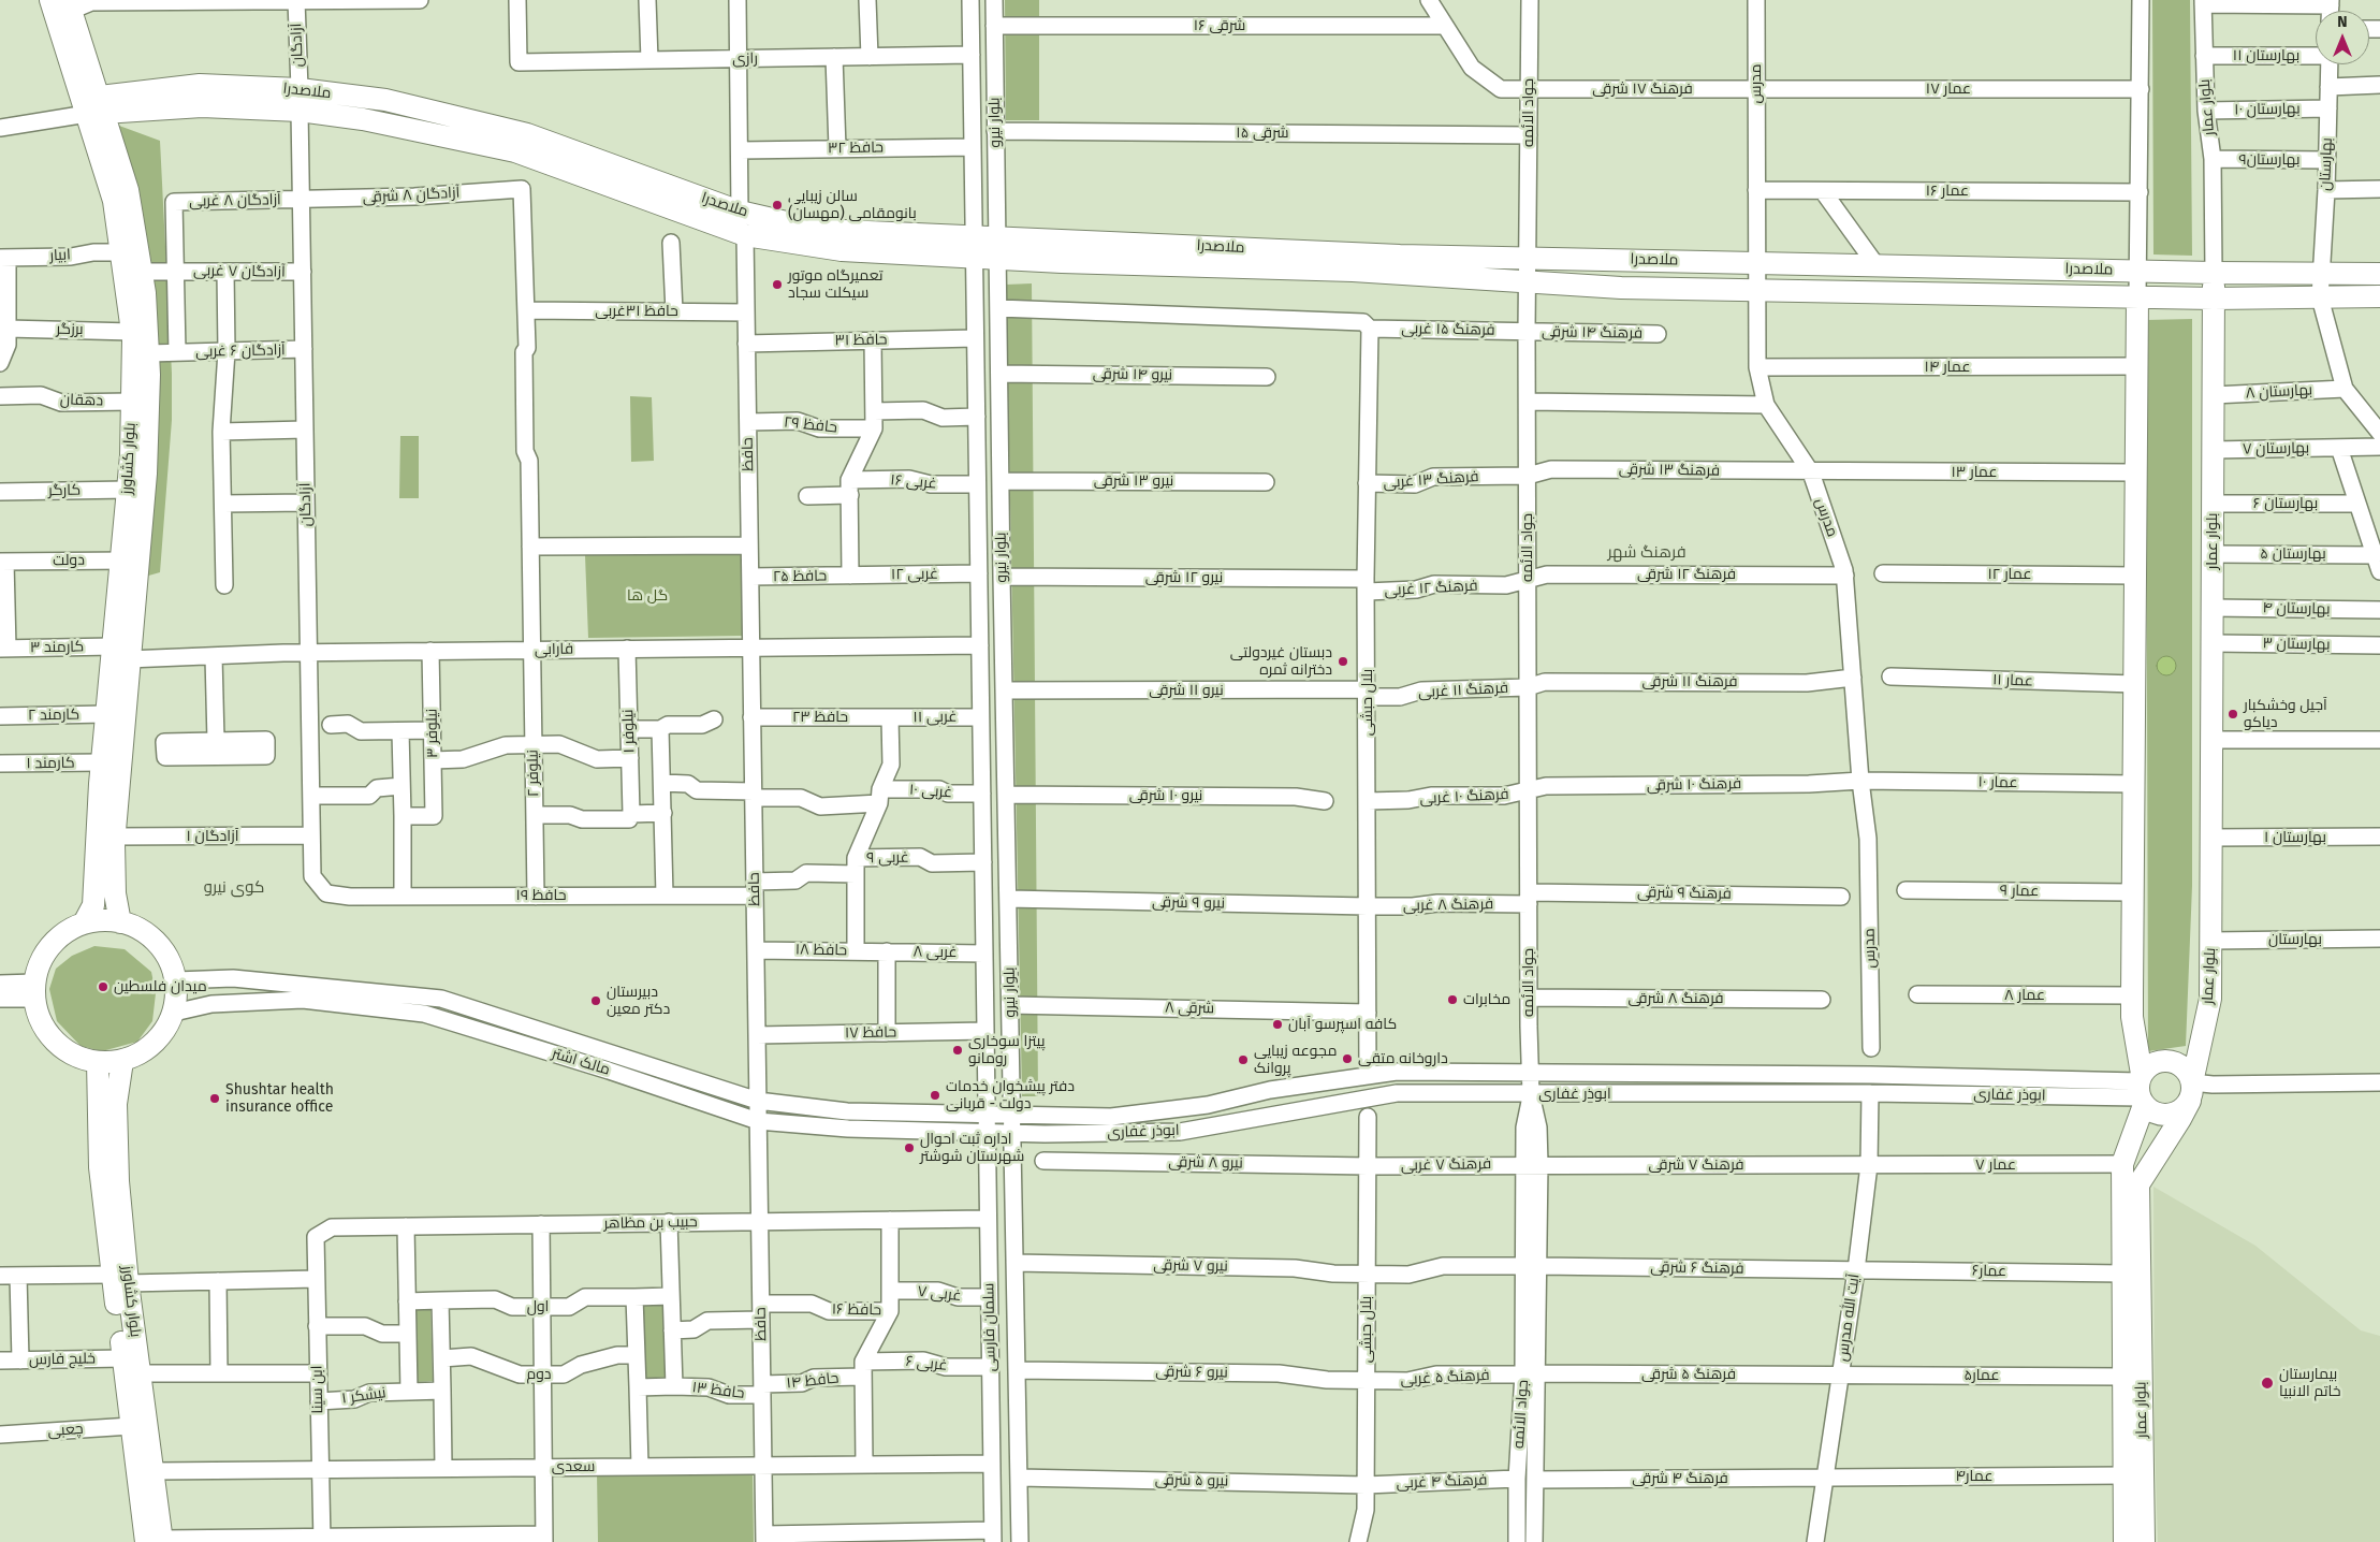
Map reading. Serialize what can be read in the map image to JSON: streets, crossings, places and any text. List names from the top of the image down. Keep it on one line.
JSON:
{"streets":{"main road":["ملاصدرا","بلوار عمار","بلوار کشاورز"],"street":["۱۶ شرقی","آزادگان","بهارستان ۱۱","رازی","مدرس","فرهنگ ۱۷ شرقی","عمار ۱۷","بهارستان ۱۰","جواد الائمه","بلوار نیرو","۱۵ شرقی","حافظ ۳۲","بهارستان۹","بهارستان","عمار ۱۶","آزادگان ۸ شرقی","آزادگان ۸ غربی","ابیار","آزادگان ۷ غربی","حافظ ۳۱غربی","برزگر","فرهنگ ۱۵ غربی","فرهنگ ۱۴ شرقی","حافظ ۳۱","آزادگان ۶ غربی","عمار ۱۴","نیرو ۱۴ شرقی","بهارستان ۸","دهقان","حافظ ۲۹","بهارستان ۷","حافظ","فرهنگ ۱۳ شرقی","عمار ۱۳","فرهنگ ۱۳ غربی","نیرو ۱۳ شرقی","۱۶ غربی","کارگر","بهارستان ۶","بهارستان ۵","دولت","۱۲ غربی","فرهنگ ۱۲ شرقی","عمار ۱۲","حافظ ۲۵","نیرو ۱۲ شرقی","فرهنگ ۱۲ غربی","بهارستان ۴","بهارستان ۳","کارمند ۳","فارابی","عمار ۱۱","فرهنگ ۱۱ شرقی","نیرو ۱۱ شرقی","فرهنگ ۱۱ غربی","بلال حبشی","کارمند ۲","حافظ ۲۳","۱۱ غربی","نیلوفر ۱","نیلوفر ۳","کارمند ۱","نیلوفر ۲","عمار ۱۰","فرهنگ ۱۰ شرقی","۱۰ غربی","نیرو ۱۰ شرقی","فرهنگ ۱۰ غربی","آزادگان ۱","بهارستان ۱","۹ غربی","عمار ۹","فرهنگ ۹ شرقی","حافظ ۱۹","نیرو ۹ شرقی","فرهنگ ۸ غربی","حافظ ۱۸","۸ غربی","عمار ۸","فرهنگ ۸ شرقی","۸ شرقی","حافظ ۱۷","مالک اشتر","ابوذر غفاری","نیرو ۸ شرقی","فرهنگ ۷ غربی","فرهنگ ۷ شرقی","عمار ۷","حبیب بن مظاهر","نیرو ۷ شرقی","فرهنگ ۶ شرقی","عمار۶","۷ غربی","اول","حافظ ۱۶","آیت الله مدرس","سلمان فارسی","خلیج فارس","۶ غربی","نیرو ۶ شرقی","دوم","فرهنگ ۵ شرقی","عمار۵","فرهنگ ۵ غربی","حافظ ۱۴","ابن سینا","حافظ ۱۳","نیشکر ۱","چعبی","سعدی","عمار۴","فرهنگ ۴ شرقی","نیرو ۵ شرقی","فرهنگ ۴ غربی"]},"crossings":[["۱۶ شرقی","فرهنگ ۱۷ شرقی"],["۱۶ شرقی","بلوار نیرو"],["آزادگان","ملاصدرا"],["آزادگان","آزادگان ۸ شرقی"],["آزادگان","آزادگان ۸ غربی"],["آزادگان","آزادگان ۷ غربی"],["آزادگان","آزادگان ۶ غربی"],["آزادگان","فارابی"],["آزادگان","آزادگان ۱"],["آزادگان","حافظ ۱۹"],["بهارستان ۱۱","بلوار عمار"],["رازی","بلوار نیرو"],["مدرس","فرهنگ ۱۷ شرقی"],["مدرس","عمار ۱۷"],["مدرس","ملاصدرا"],["مدرس","عمار ۱۶"],["مدرس","عمار ۱۴"],["مدرس","فرهنگ ۱۳ شرقی"],["مدرس","عمار ۱۳"],["مدرس","فرهنگ ۱۲ شرقی"],["مدرس","فرهنگ ۱۱ شرقی"],["مدرس","عمار ۱۰"],["مدرس","فرهنگ ۱۰ شرقی"],["فرهنگ ۱۷ شرقی","عمار ۱۷"],["فرهنگ ۱۷ شرقی","جواد الائمه"],["ملاصدرا","بلوار عمار"],["ملاصدرا","جواد الائمه"],["ملاصدرا","بلوار نیرو"],["ملاصدرا","بهارستان"],["ملاصدرا","حافظ"],["ملاصدرا","بلوار کشاورز"],["بلوار عمار","بهارستان ۱۰"],["بلوار عمار","بهارستان۹"],["بلوار عمار","بهارستان"],["بلوار عمار","بهارستان ۸"],["بلوار عمار","بهارستان ۷"],["بلوار عمار","بهارستان ۶"],["بلوار عمار","بهارستان ۵"],["بلوار عمار","بهارستان ۴"],["بلوار عمار","بهارستان ۳"],["بلوار عمار","بهارستان ۱"],["بلوار عمار","ابوذر غفاری"],["بلوار عمار","عمار ۷"],["بلوار عمار","عمار۶"],["بلوار عمار","عمار۵"],["بلوار عمار","عمار۴"],["بهارستان ۱۰","بهارستان"],["جواد الائمه","۱۵ شرقی"],["جواد الائمه","فرهنگ ۱۵ غربی"],["جواد الائمه","فرهنگ ۱۴ شرقی"],["جواد الائمه","فرهنگ ۱۳ شرقی"],["جواد الائمه","فرهنگ ۱۳ غربی"],["جواد الائمه","فرهنگ ۱۲ شرقی"],["جواد الائمه","فرهنگ ۱۲ غربی"],["جواد الائمه","فرهنگ ۱۱ شرقی"],["جواد الائمه","فرهنگ ۱۱ غربی"],["جواد الائمه","فرهنگ ۱۰ شرقی"],["جواد الائمه","فرهنگ ۱۰ غربی"],["جواد الائمه","فرهنگ ۹ شرقی"],["جواد الائمه","فرهنگ ۸ غربی"],["جواد الائمه","فرهنگ ۸ شرقی"],["جواد الائمه","ابوذر غفاری"],["جواد الائمه","فرهنگ ۷ غربی"],["جواد الائمه","فرهنگ ۷ شرقی"],["جواد الائمه","نیرو ۷ شرقی"],["جواد الائمه","فرهنگ ۶ شرقی"],["جواد الائمه","فرهنگ ۵ شرقی"],["جواد الائمه","فرهنگ ۵ غربی"],["جواد الائمه","فرهنگ ۴ شرقی"],["جواد الائمه","فرهنگ ۴ غربی"],["بلوار نیرو","۱۵ شرقی"],["بلوار نیرو","حافظ ۳۲"],["بلوار نیرو","فرهنگ ۱۵ غربی"],["بلوار نیرو","حافظ ۳۱"],["بلوار نیرو","نیرو ۱۴ شرقی"],["بلوار نیرو","نیرو ۱۳ شرقی"],["بلوار نیرو","۱۶ غربی"],["بلوار نیرو","۱۲ غربی"],["بلوار نیرو","نیرو ۱۲ شرقی"],["بلوار نیرو","فارابی"],["بلوار نیرو","نیرو ۱۱ شرقی"],["بلوار نیرو","۱۱ غربی"],["بلوار نیرو","۱۰ غربی"],["بلوار نیرو","نیرو ۱۰ شرقی"],["بلوار نیرو","۹ غربی"],["بلوار نیرو","نیرو ۹ شرقی"],["بلوار نیرو","۸ غربی"],["بلوار نیرو","۸ شرقی"],["بلوار نیرو","حافظ ۱۷"],["بلوار نیرو","مالک اشتر"],["بلوار نیرو","ابوذر غفاری"],["بلوار نیرو","سلمان فارسی"],["بهارستان۹","بهارستان"],["آزادگان ۸ شرقی","آزادگان ۸ غربی"],["آزادگان ۸ شرقی","نیلوفر ۲"],["آزادگان ۸ غربی","آزادگان ۷ غربی"],["ابیار","بلوار کشاورز"],["آزادگان ۷ غربی","بلوار کشاورز"],["حافظ ۳۱غربی","حافظ"],["حافظ ۳۱غربی","نیلوفر ۲"],["برزگر","بلوار کشاورز"],["فرهنگ ۱۵ غربی","فرهنگ ۱۴ شرقی"],["فرهنگ ۱۵ غربی","بلال حبشی"],["حافظ ۳۱","حافظ"],["آزادگان ۶ غربی","بلوار کشاورز"],["دهقان","بلوار کشاورز"],["حافظ ۲۹","حافظ"],["حافظ","حافظ ۲۵"],["حافظ","فارابی"],["حافظ","حافظ ۲۳"],["حافظ","۱۰ غربی"],["حافظ","۹ غربی"],["حافظ","حافظ ۱۹"],["حافظ","حافظ ۱۸"],["حافظ","حافظ ۱۷"],["حافظ","مالک اشتر"],["حافظ","حبیب بن مظاهر"],["حافظ","حافظ ۱۶"],["حافظ","حافظ ۱۴"],["حافظ","حافظ ۱۳"],["حافظ","سعدی"],["بلوار کشاورز","کارگر"],["بلوار کشاورز","دولت"],["بلوار کشاورز","کارمند ۳"],["بلوار کشاورز","فارابی"],["بلوار کشاورز","کارمند ۲"],["بلوار کشاورز","کارمند ۱"],["بلوار کشاورز","آزادگان ۱"],["بلوار کشاورز","مالک اشتر"],["بلوار کشاورز","خلیج فارس"],["بلوار کشاورز","چعبی"],["بلوار کشاورز","سعدی"],["فرهنگ ۱۳ شرقی","عمار ۱۳"],["فرهنگ ۱۳ شرقی","فرهنگ ۱۳ غربی"],["فرهنگ ۱۳ غربی","بلال حبشی"],["۱۲ غربی","حافظ ۲۵"],["فرهنگ ۱۲ شرقی","فرهنگ ۱۲ غربی"],["نیرو ۱۲ شرقی","فرهنگ ۱۲ غربی"],["نیرو ۱۲ شرقی","بلال حبشی"],["فرهنگ ۱۲ غربی","بلال حبشی"],["کارمند ۳","فارابی"],["فارابی","نیلوفر ۱"],["فارابی","نیلوفر ۳"],["فارابی","نیلوفر ۲"],["فرهنگ ۱۱ شرقی","فرهنگ ۱۱ غربی"],["نیرو ۱۱ شرقی","فرهنگ ۱۱ غربی"],["نیرو ۱۱ شرقی","بلال حبشی"],["فرهنگ ۱۱ غربی","بلال حبشی"],["بلال حبشی","فرهنگ ۱۰ غربی"],["بلال حبشی","نیرو ۹ شرقی"],["بلال حبشی","فرهنگ ۸ غربی"],["بلال حبشی","۸ شرقی"],["بلال حبشی","ابوذر غفاری"],["بلال حبشی","نیرو ۸ شرقی"],["بلال حبشی","فرهنگ ۷ غربی"],["بلال حبشی","نیرو ۷ شرقی"],["بلال حبشی","نیرو ۶ شرقی"],["بلال حبشی","فرهنگ ۵ غربی"],["بلال حبشی","نیرو ۵ شرقی"],["بلال حبشی","فرهنگ ۴ غربی"],["حافظ ۲۳","۱۱ غربی"],["نیلوفر ۲","حافظ ۱۹"],["عمار ۱۰","فرهنگ ۱۰ شرقی"],["فرهنگ ۱۰ شرقی","فرهنگ ۱۰ غربی"],["۹ غربی","حافظ ۱۹"],["فرهنگ ۹ شرقی","فرهنگ ۸ غربی"],["نیرو ۹ شرقی","فرهنگ ۸ غربی"],["حافظ ۱۸","۸ غربی"],["مالک اشتر","ابوذر غفاری"],["مالک اشتر","سلمان فارسی"],["ابوذر غفاری","آیت الله مدرس"],["ابوذر غفاری","سلمان فارسی"],["نیرو ۸ شرقی","فرهنگ ۷ غربی"],["فرهنگ ۷ غربی","فرهنگ ۷ شرقی"],["فرهنگ ۷ شرقی","عمار ۷"],["فرهنگ ۷ شرقی","آیت الله مدرس"],["عمار ۷","آیت الله مدرس"],["حبیب بن مظاهر","سلمان فارسی"],["حبیب بن مظاهر","ابن سینا"],["نیرو ۷ شرقی","فرهنگ ۶ شرقی"],["نیرو ۷ شرقی","سلمان فارسی"],["فرهنگ ۶ شرقی","عمار۶"],["فرهنگ ۶ شرقی","آیت الله مدرس"],["عمار۶","آیت الله مدرس"],["۷ غربی","سلمان فارسی"],["آیت الله مدرس","فرهنگ ۵ شرقی"],["آیت الله مدرس","عمار۵"],["آیت الله مدرس","عمار۴"],["آیت الله مدرس","فرهنگ ۴ شرقی"],["سلمان فارسی","۶ غربی"],["سلمان فارسی","نیرو ۶ شرقی"],["سلمان فارسی","سعدی"],["سلمان فارسی","نیرو ۵ شرقی"],["۶ غربی","حافظ ۱۴"],["نیرو ۶ شرقی","فرهنگ ۵ غربی"],["فرهنگ ۵ شرقی","عمار۵"],["فرهنگ ۵ شرقی","فرهنگ ۵ غربی"],["حافظ ۱۴","حافظ ۱۳"],["ابن سینا","نیشکر ۱"],["ابن سینا","سعدی"],["عمار۴","فرهنگ ۴ شرقی"],["نیرو ۵ شرقی","فرهنگ ۴ غربی"]],"districts":["فرهنگ شهر","کوی نیرو"],"parks":["گل ها"],"places":["سالن زیبایی بانومقامی (مهسان)","تعمیرگاه موتور سیکلت سجاد","دبستان غیردولتی دخترانه ثمره","آجیل وخشکبار دیاکو","میدان فلسطین","مخابرات","دبیرستان دکتر معین","کافه اسپرسو آبان","پیتزا سوخاری رومانو","داروخانه متقی","مجوعه زیبایی پروانک","دفتر پیشخوان خدمات دولت - قربانی","Shushtar health insurance office","اداره ثبت احوال شهرستان شوشتر","بیمارستان خاتم الانبیا"],"north":"top"}
